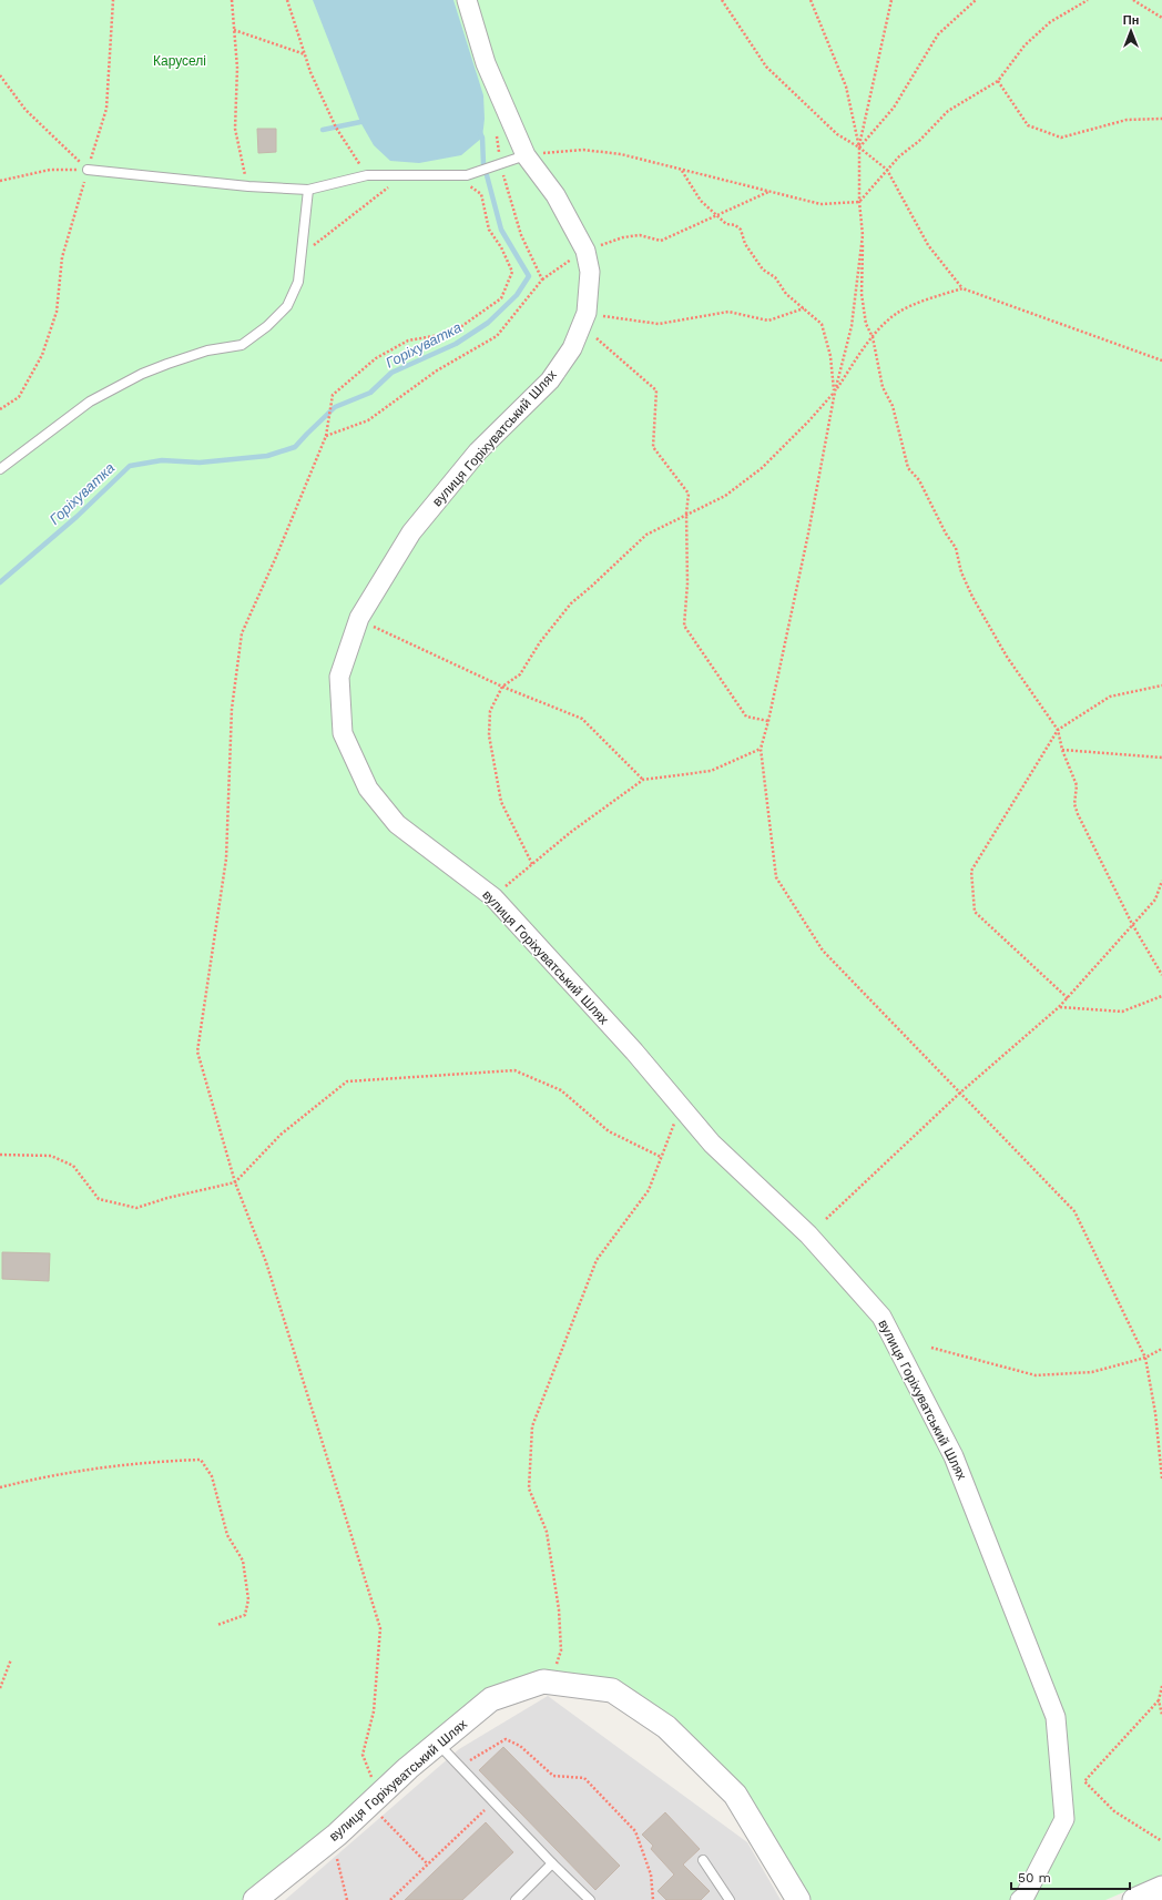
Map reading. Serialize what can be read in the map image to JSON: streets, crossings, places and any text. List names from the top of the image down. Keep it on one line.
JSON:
{"streets":{"street":["вулиця Горіхуватський Шлях"]},"water":["Горіхуватка"],"parks":["Каруселі"],"scale_bar":"50 m","north":"top"}
